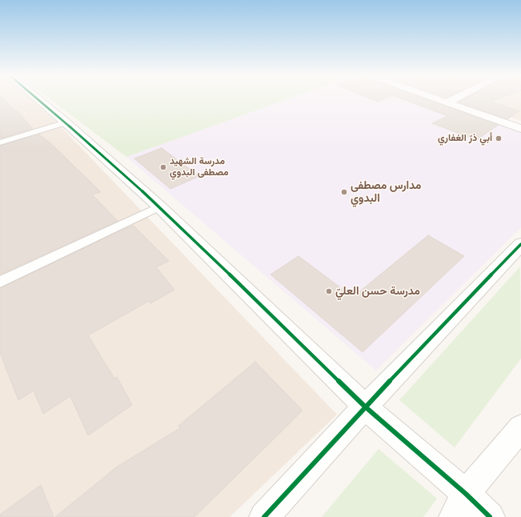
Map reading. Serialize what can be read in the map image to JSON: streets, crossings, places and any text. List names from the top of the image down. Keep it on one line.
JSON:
{"places":["أبي ذرّ الغفاري","مدرسة الشهيد مصطفى البدوي","مدارس مصطفى البدوي","مدرسة حسن العليّ"]}
